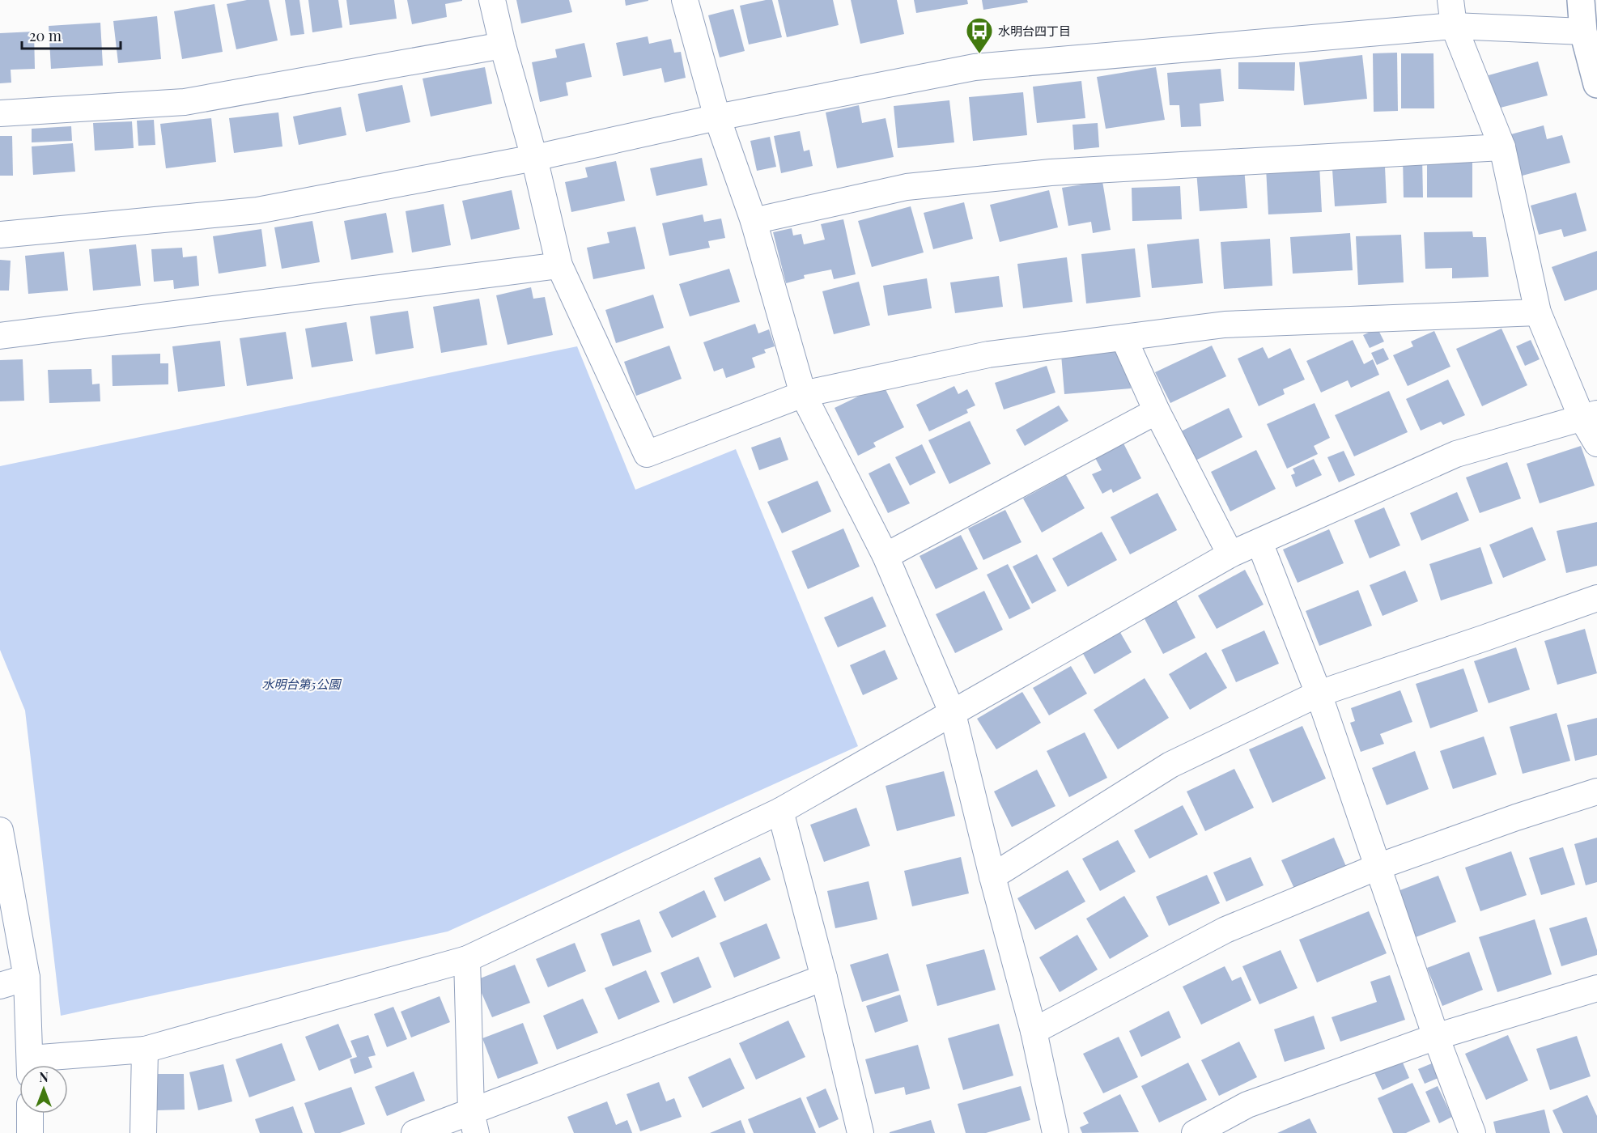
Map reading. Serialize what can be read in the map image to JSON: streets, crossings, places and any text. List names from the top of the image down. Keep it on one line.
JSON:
{"parks":["水明台第5公園"],"places":{"bus stop":["水明台四丁目"]},"scale_bar":"20 m","north":"top"}
